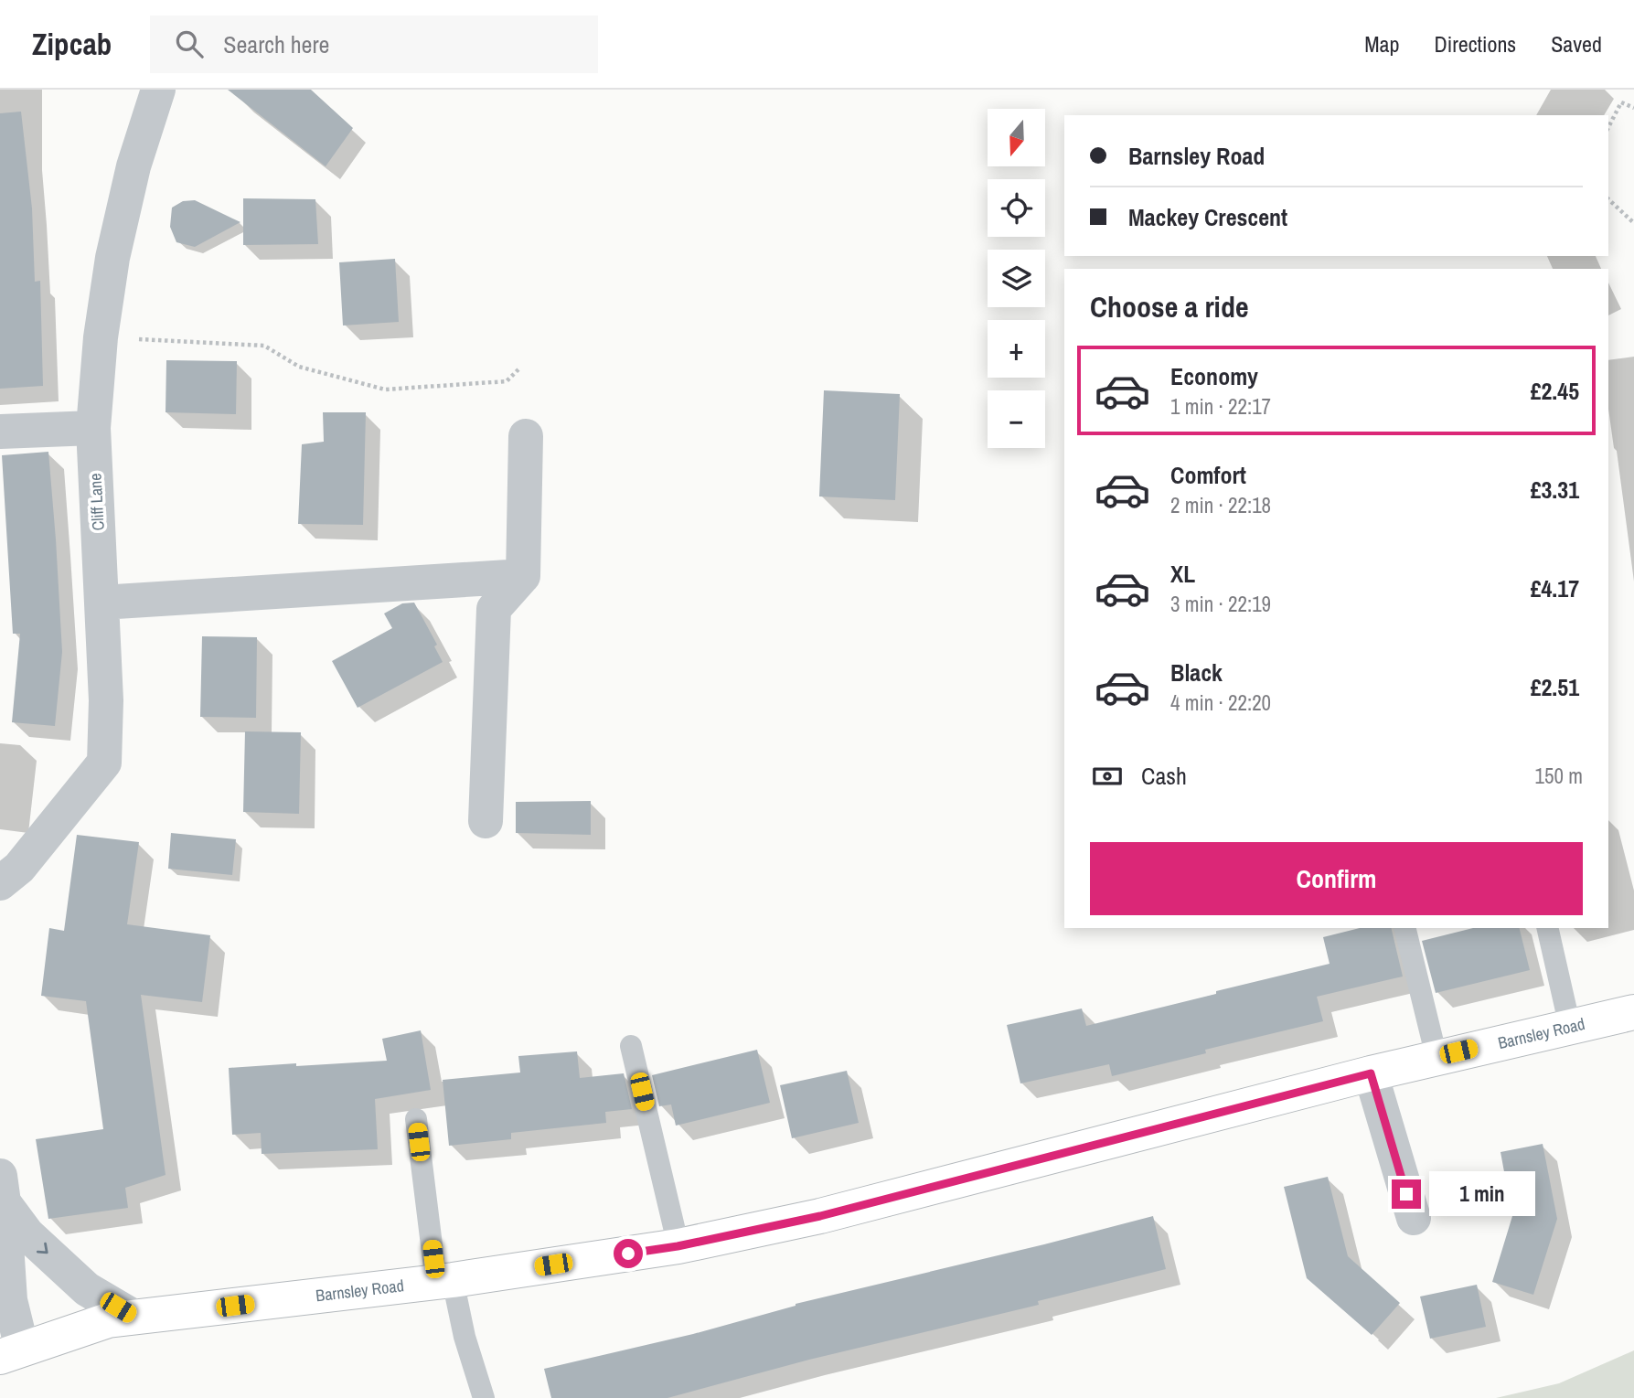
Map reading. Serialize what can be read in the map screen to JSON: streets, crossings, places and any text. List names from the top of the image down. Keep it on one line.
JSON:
{"streets":{"highway":["Barnsley Road"],"street":["Cliff Lane"]},"north":"bottom","page":{"header":"Zipcab","search":"Search here","nav":["Map","Directions","Saved"],"map_buttons":["+","−"],"banner":["Barnsley Road","Mackey Crescent"],"heading":"Choose a ride","list":[{"name":"Economy","note":"1 min · 22:17","value":"£2.45"},{"name":"Comfort","note":"2 min · 22:18","value":"£3.31"},{"name":"XL","note":"3 min · 22:19","value":"£4.17"},{"name":"Black","note":"4 min · 22:20","value":"£2.51"}],"pay":["Cash","150 m"],"buttons":"Confirm","bubble":"1 min"}}
